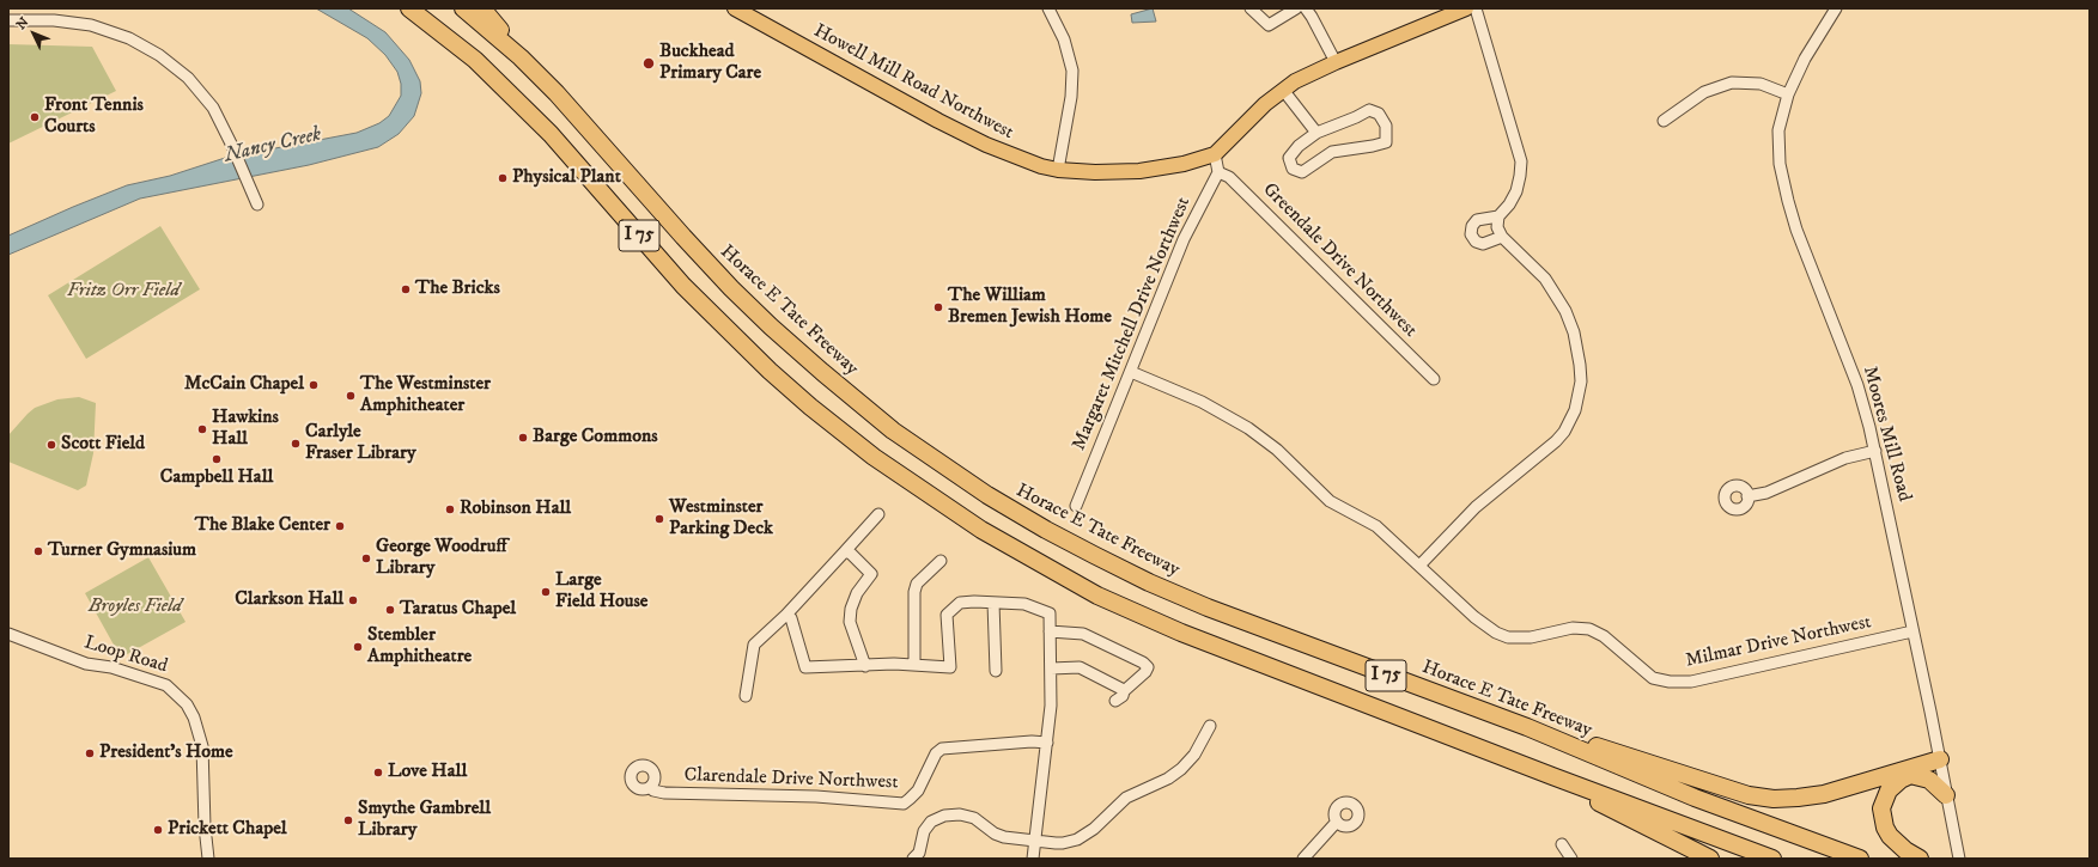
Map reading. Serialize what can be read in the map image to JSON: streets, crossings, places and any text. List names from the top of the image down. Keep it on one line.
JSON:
{"streets":{"highway":["I 75","Horace E Tate Freeway"],"main road":["Howell Mill Road Northwest"],"street":["Greendale Drive Northwest","Margaret Mitchell Drive Northwest","Moores Mill Road","Milmar Drive Northwest","Loop Road","Clarendale Drive Northwest"]},"crossings":[["Greendale Drive Northwest","Margaret Mitchell Drive Northwest"],["Moores Mill Road","Milmar Drive Northwest"]],"water":["Nancy Creek"],"parks":["Fritz Orr Field","Broyles Field"],"places":["Buckhead Primary Care","Front Tennis Courts","Physical Plant","The Bricks","The William Bremen Jewish Home","McCain Chapel","The Westminster Amphitheater","Hawkins Hall","Barge Commons","Carlyle Fraser Library","Scott Field","Campbell Hall","Robinson Hall","Westminster Parking Deck","The Blake Center","Turner Gymnasium","George Woodruff Library","Large Field House","Clarkson Hall","Taratus Chapel","Stembler Amphitheatre","President's Home","Love Hall","Smythe Gambrell Library","Prickett Chapel"],"north":"top left"}
